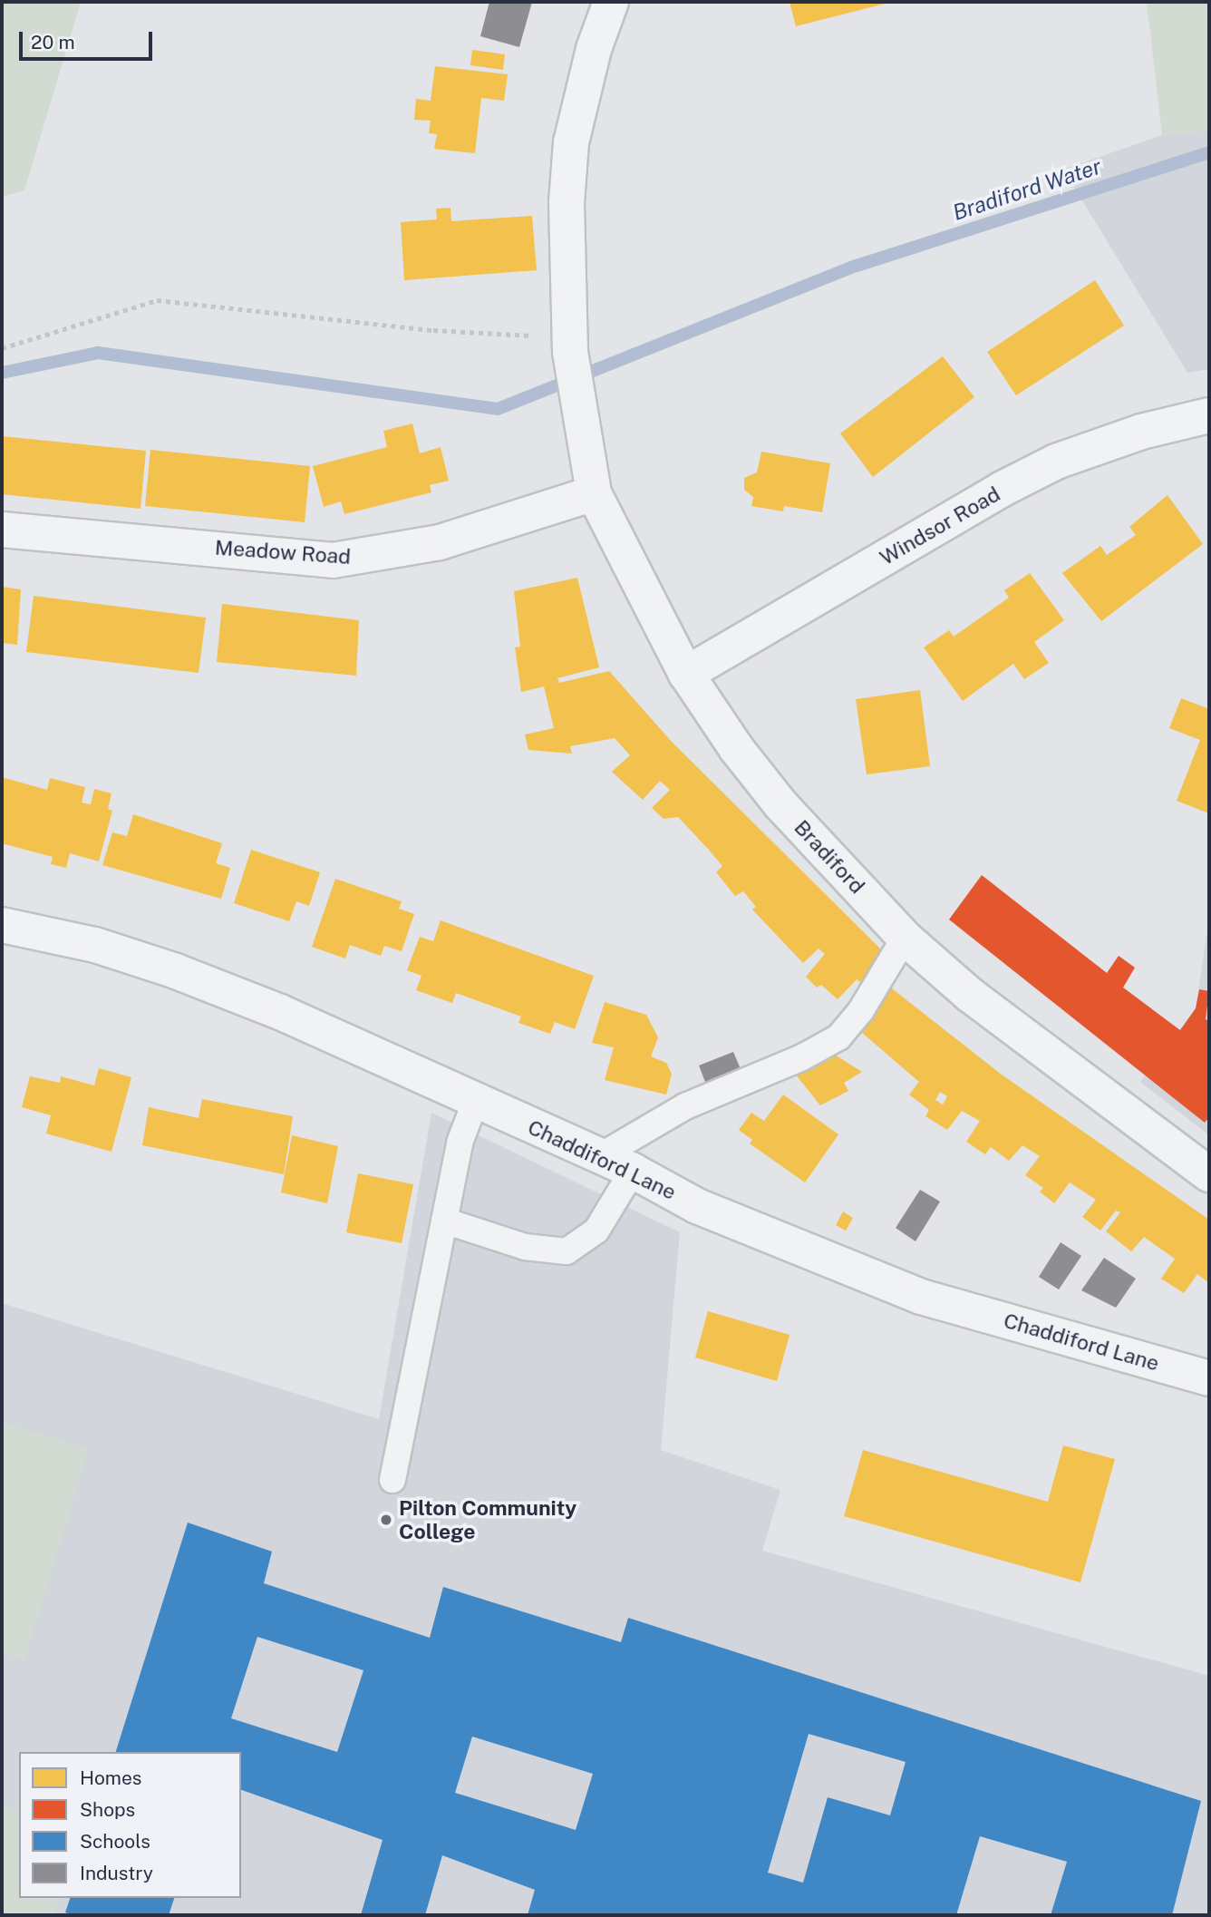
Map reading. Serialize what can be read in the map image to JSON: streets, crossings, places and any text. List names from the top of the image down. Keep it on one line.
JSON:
{"streets":{"street":["Windsor Road","Meadow Road","Bradiford","Chaddiford Lane"]},"crossings":[["Windsor Road","Bradiford"],["Meadow Road","Bradiford"]],"water":["Bradiford Water"],"places":["Pilton Community College"],"legend":["Homes","Shops","Schools","Industry"],"scale_bar":"20 m"}
